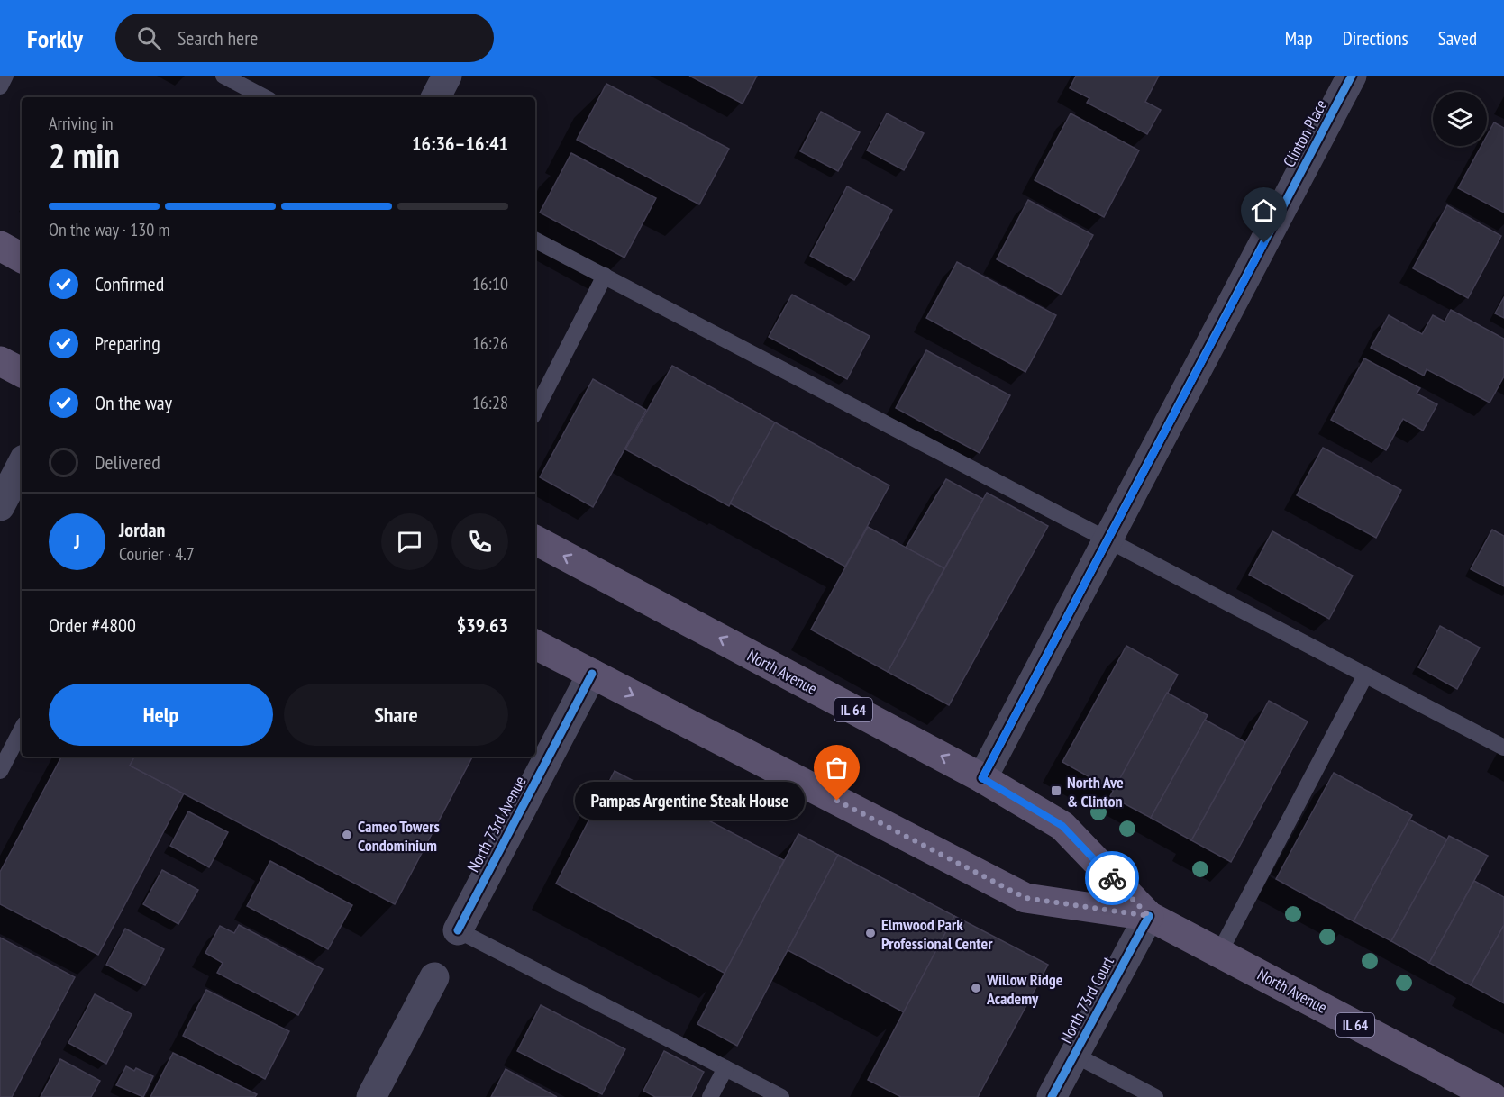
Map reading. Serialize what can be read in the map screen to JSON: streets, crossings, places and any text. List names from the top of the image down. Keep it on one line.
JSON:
{"streets":{"main road":["North Avenue","IL 64"],"street":["Clinton Place","North 73rd Avenue","North 73rd Court"]},"crossings":[["Clinton Place","North Avenue"],["North Avenue","North 73rd Avenue"],["North Avenue","North 73rd Court"]],"places":{"transit":["North Ave & Clinton"],"other":["Pampas Argentine Steak House","Cameo Towers Condominium","Elmwood Park Professional Center","Willow Ridge Academy"]},"page":{"header":"Forkly","search":"Search here","nav":["Map","Directions","Saved"],"heading":["2 min","Arriving in","16:36–16:41"],"panel":["Jordan","Courier · 4.7","Order #4800","$39.63"],"bar":"On the way · 130 m","list":[["Confirmed","16:10"],["Preparing","16:26"],["On the way","16:28"],"Delivered"],"round":"J","buttons":["Help","Share"],"bubble":"Pampas Argentine Steak House"}}
